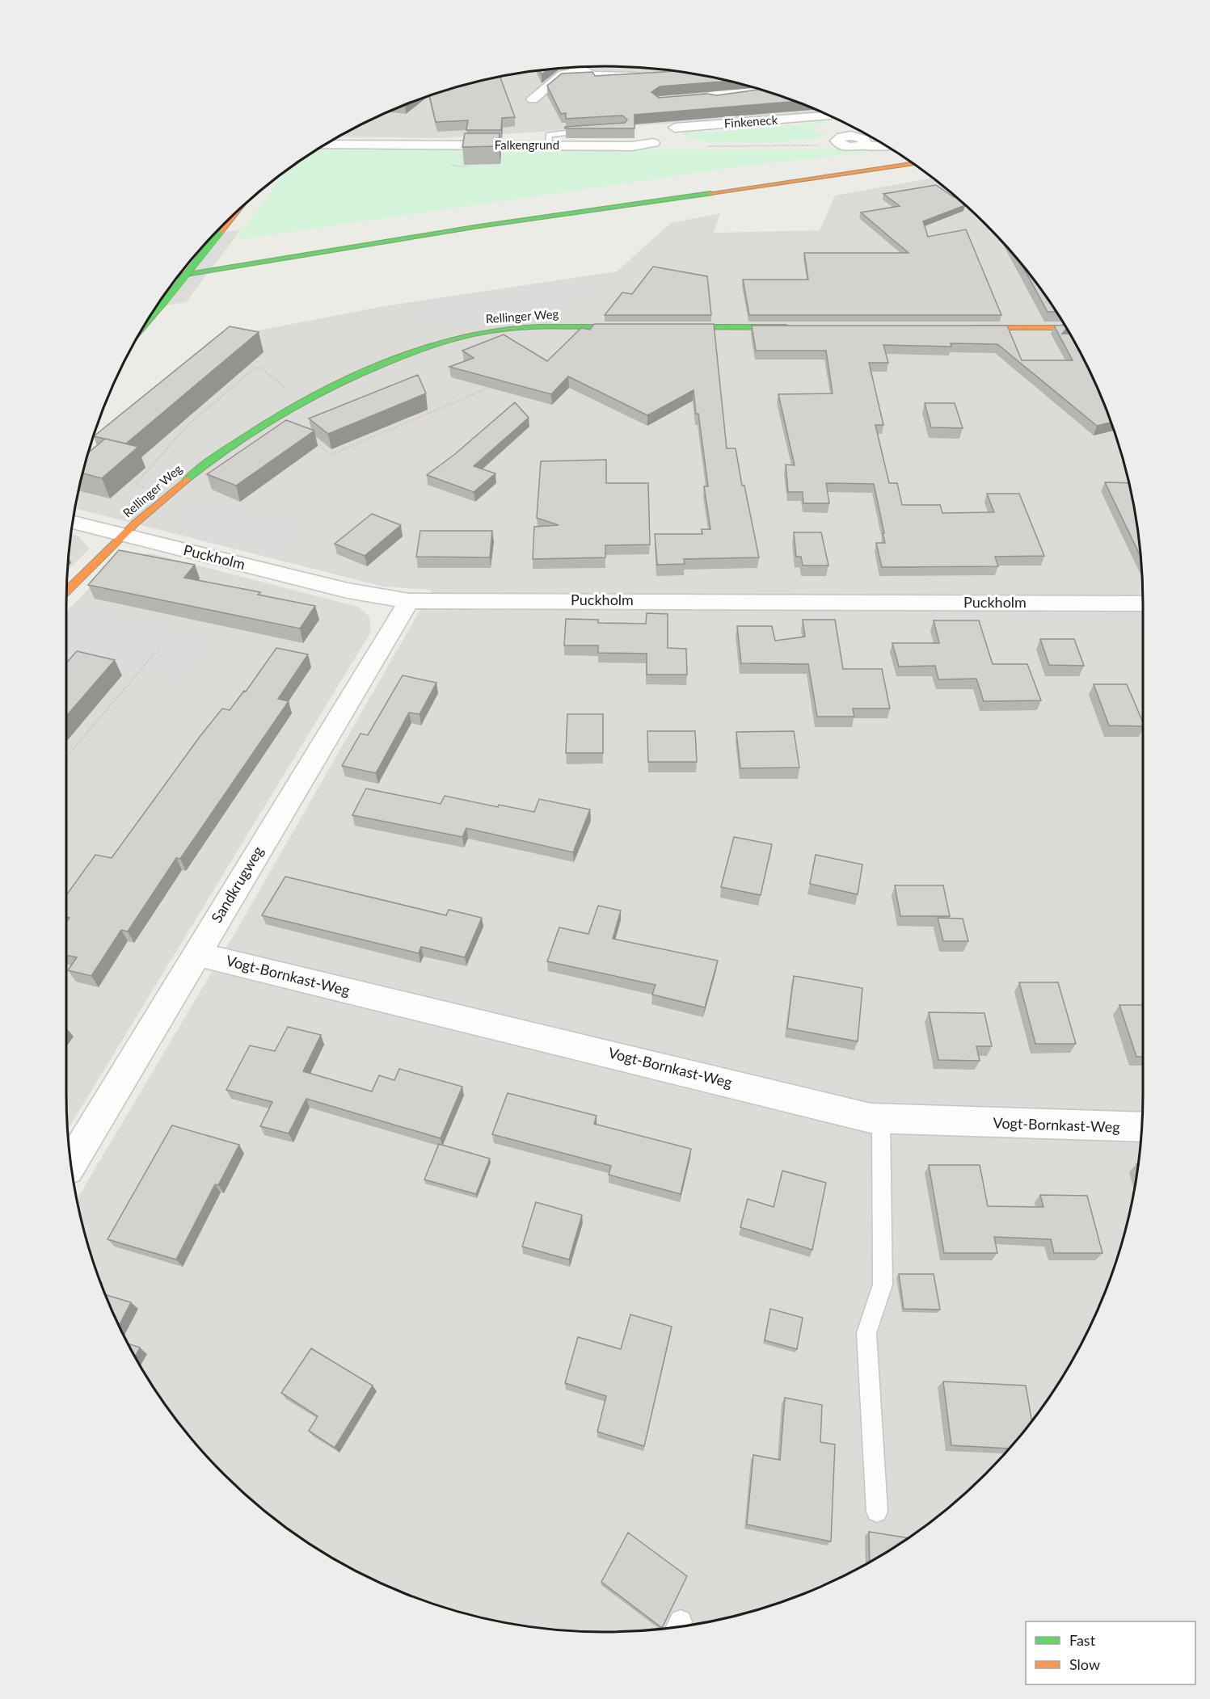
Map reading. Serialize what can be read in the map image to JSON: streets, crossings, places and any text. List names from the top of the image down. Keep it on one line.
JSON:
{"streets":{"main road":["Rellinger Weg"],"street":["Finkeneck","Falkengrund","Puckholm","Sandkrugweg","Vogt-Bornkast-Weg"]},"crossings":[["Rellinger Weg","Puckholm"],["Puckholm","Sandkrugweg"],["Sandkrugweg","Vogt-Bornkast-Weg"]],"legend":["Fast","Slow"]}
